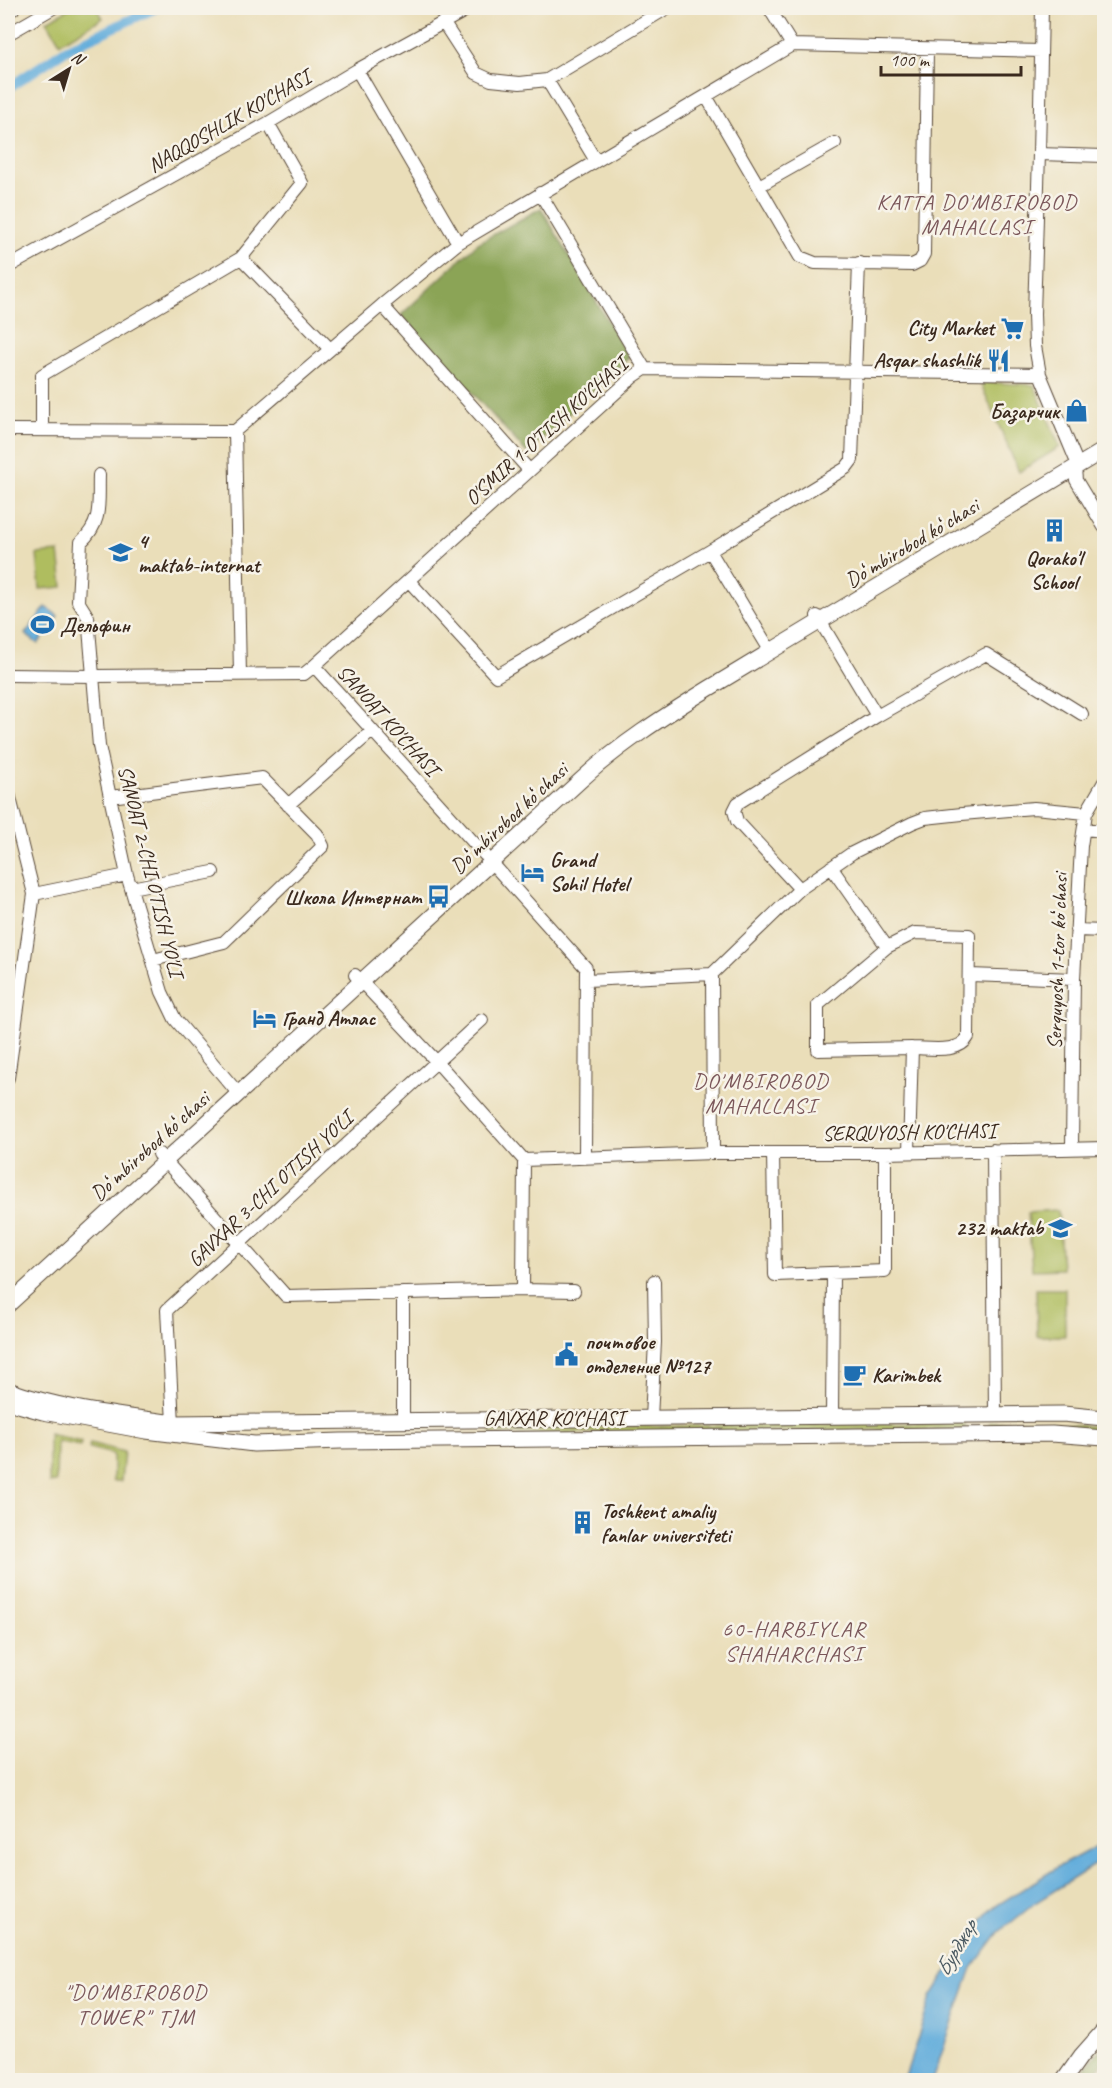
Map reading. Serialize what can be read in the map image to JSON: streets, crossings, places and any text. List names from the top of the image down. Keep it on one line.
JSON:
{"streets":{"main road":["Doʻmbirobod koʻchasi","GAVXAR KO'CHASI"],"street":["NAQQOSHLIK KO'CHASI","O'SMIR 1-O'TISH KO'CHASI","SANOAT KO'CHASI","SANOAT 2-CHI O'TISH YO'LI","Serquyosh 1-tor koʻchasi","SERQUYOSH KO'CHASI","GAVXAR 3-CHI O'TISH YO'LI"]},"crossings":[["O'SMIR 1-O'TISH KO'CHASI","SANOAT KO'CHASI"],["Doʻmbirobod koʻchasi","SANOAT KO'CHASI"],["Doʻmbirobod koʻchasi","SANOAT 2-CHI O'TISH YO'LI"],["SANOAT KO'CHASI","SANOAT 2-CHI O'TISH YO'LI"],["Serquyosh 1-tor koʻchasi","SERQUYOSH KO'CHASI"],["GAVXAR 3-CHI O'TISH YO'LI","GAVXAR KO'CHASI"]],"districts":["KATTA DO'MBIROBOD MAHALLASI","DO'MBIROBOD MAHALLASI","60-HARBIYLAR SHAHARCHASI","\"DO'MBIROBOD TOWER\" TJM"],"water":["Бурджар"],"places":{"supermarket":["City Market"],"restaurant":["Asqar shashlik"],"shop":["Базарчик"],"building":["Qorako'l School","Toshkent amaliy fanlar universiteti"],"school or university":["4 maktab-internat","232 maktab"],"sports":["Дельфин"],"hotel":["Grand Sohil Hotel","Гранд Атлас"],"bus stop":["Школа Интернат"],"public building":["почтовое отделение №127"],"cafe":["Karimbek"]},"scale_bar":"100 m","north":"top right"}
